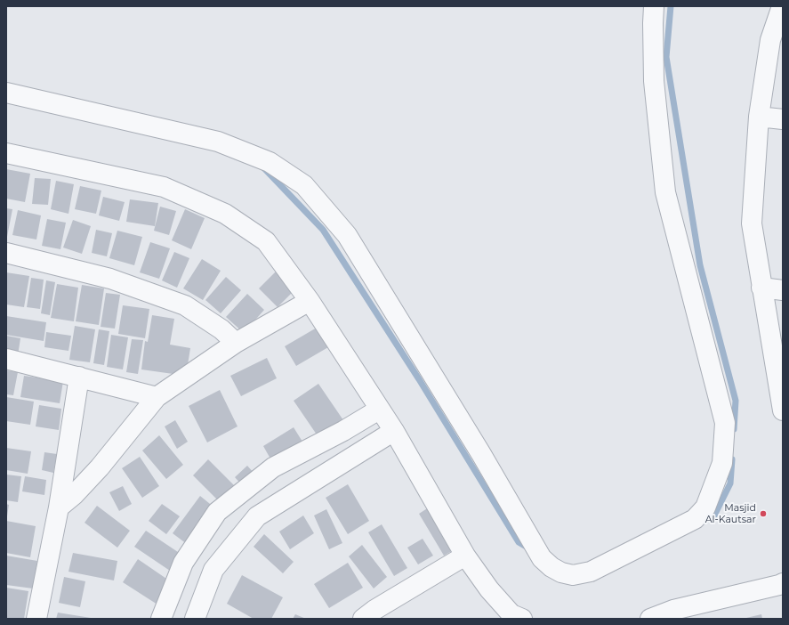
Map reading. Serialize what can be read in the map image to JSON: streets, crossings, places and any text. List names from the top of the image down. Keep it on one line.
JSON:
{"places":["Masjid Al-Kautsar"]}
